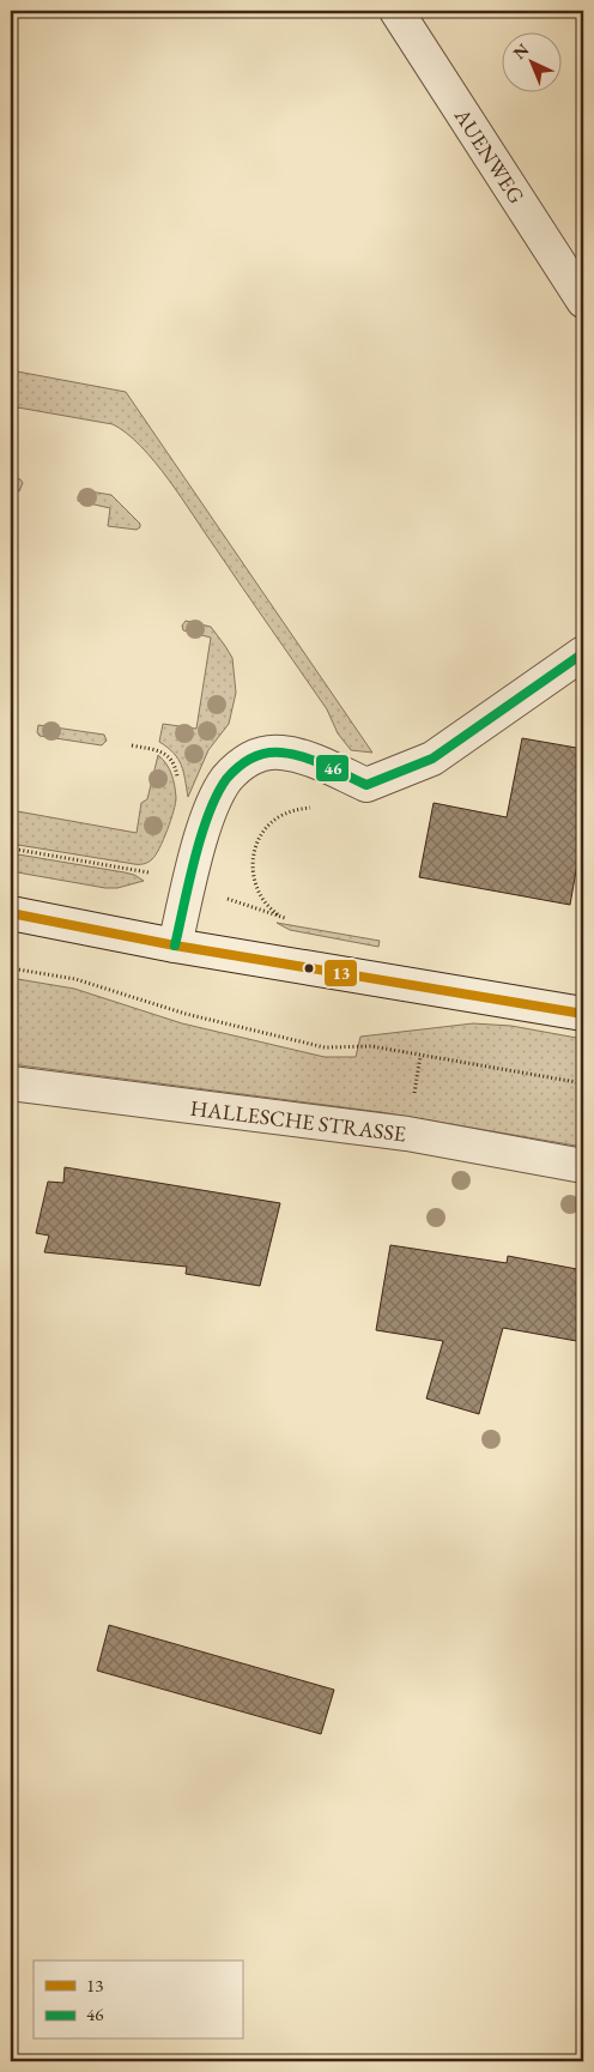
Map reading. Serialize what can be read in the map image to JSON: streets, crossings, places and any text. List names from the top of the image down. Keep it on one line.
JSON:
{"streets":{"street":["AUENWEG","HALLESCHE STRASSE"]},"lines":["transit line 46","transit line 13"],"legend":["13","46"],"north":"top left"}
